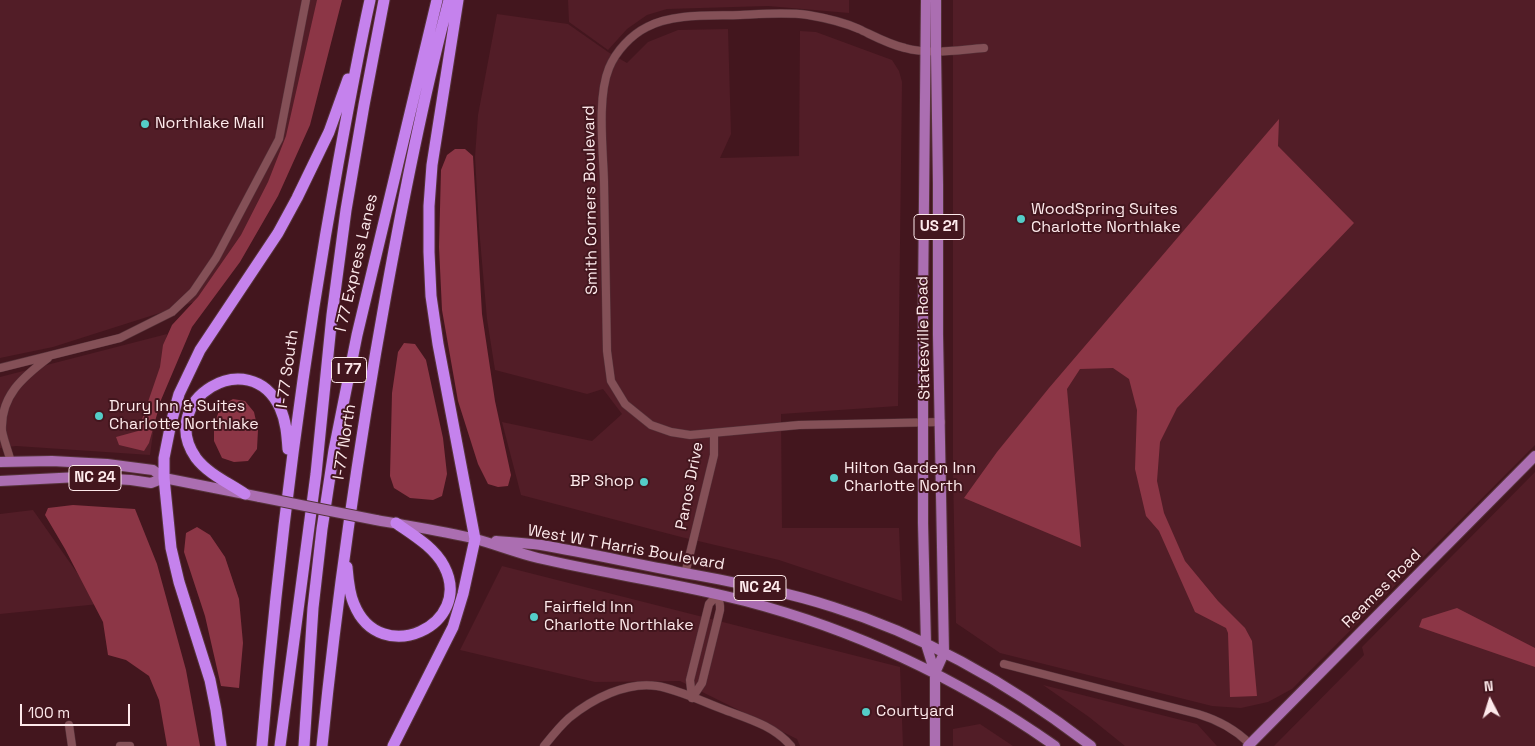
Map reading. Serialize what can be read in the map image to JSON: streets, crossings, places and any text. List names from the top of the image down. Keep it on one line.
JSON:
{"streets":{"highway":["I 77 Express Lanes","I-77 South","I 77","I-77 North"],"main road":["US 21","Statesville Road","NC 24","West W T Harris Boulevard","Reames Road"],"street":["Smith Corners Boulevard","Panos Drive"]},"crossings":[["Smith Corners Boulevard","Statesville Road"],["Smith Corners Boulevard","Panos Drive"],["Statesville Road","West W T Harris Boulevard"],["Panos Drive","West W T Harris Boulevard"]],"places":["Northlake Mall","WoodSpring Suites Charlotte Northlake","Drury Inn & Suites Charlotte Northlake","Hilton Garden Inn Charlotte North","BP Shop","Fairfield Inn Charlotte Northlake","Courtyard"],"scale_bar":"100 m","north":"top"}
